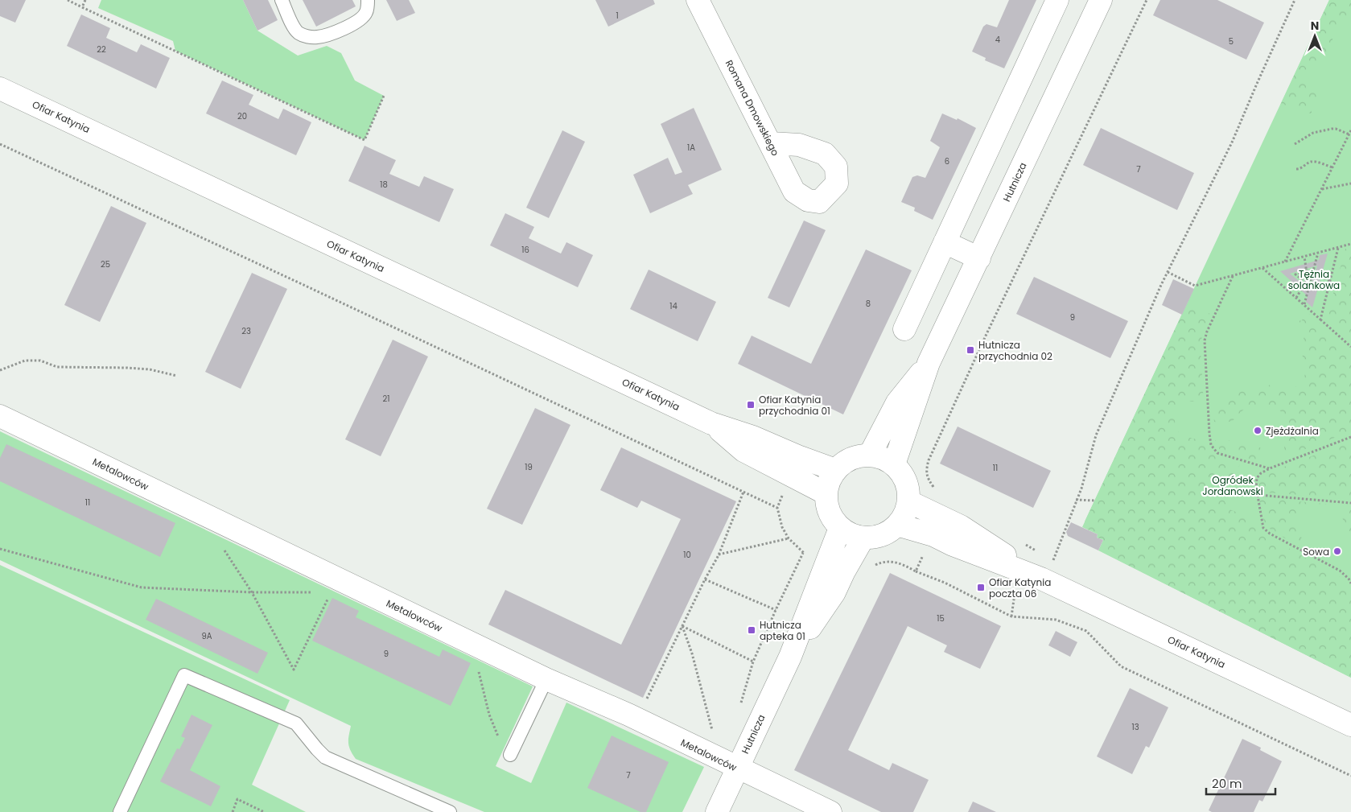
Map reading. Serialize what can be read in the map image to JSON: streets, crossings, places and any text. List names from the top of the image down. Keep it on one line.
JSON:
{"streets":{"street":["Romana Dmowskiego","Ofiar Katynia","Hutnicza","Metalowców"]},"crossings":[["Ofiar Katynia","Hutnicza"],["Hutnicza","Metalowców"]],"parks":["Tężnia solankowa","Ogródek Jordanowski"],"places":{"transit":["Hutnicza przychodnia 02","Ofiar Katynia przychodnia 01","Ofiar Katynia poczta 06","Hutnicza apteka 01"],"other":["Zjeżdżalnia","Sowa"]},"house_numbers":["1","4","5","22","20","1A","6","7","18","16","25","8","14","9","23","21","19","11","11","10","15","9A","9","13","7"],"scale_bar":"20 m","north":"top"}
